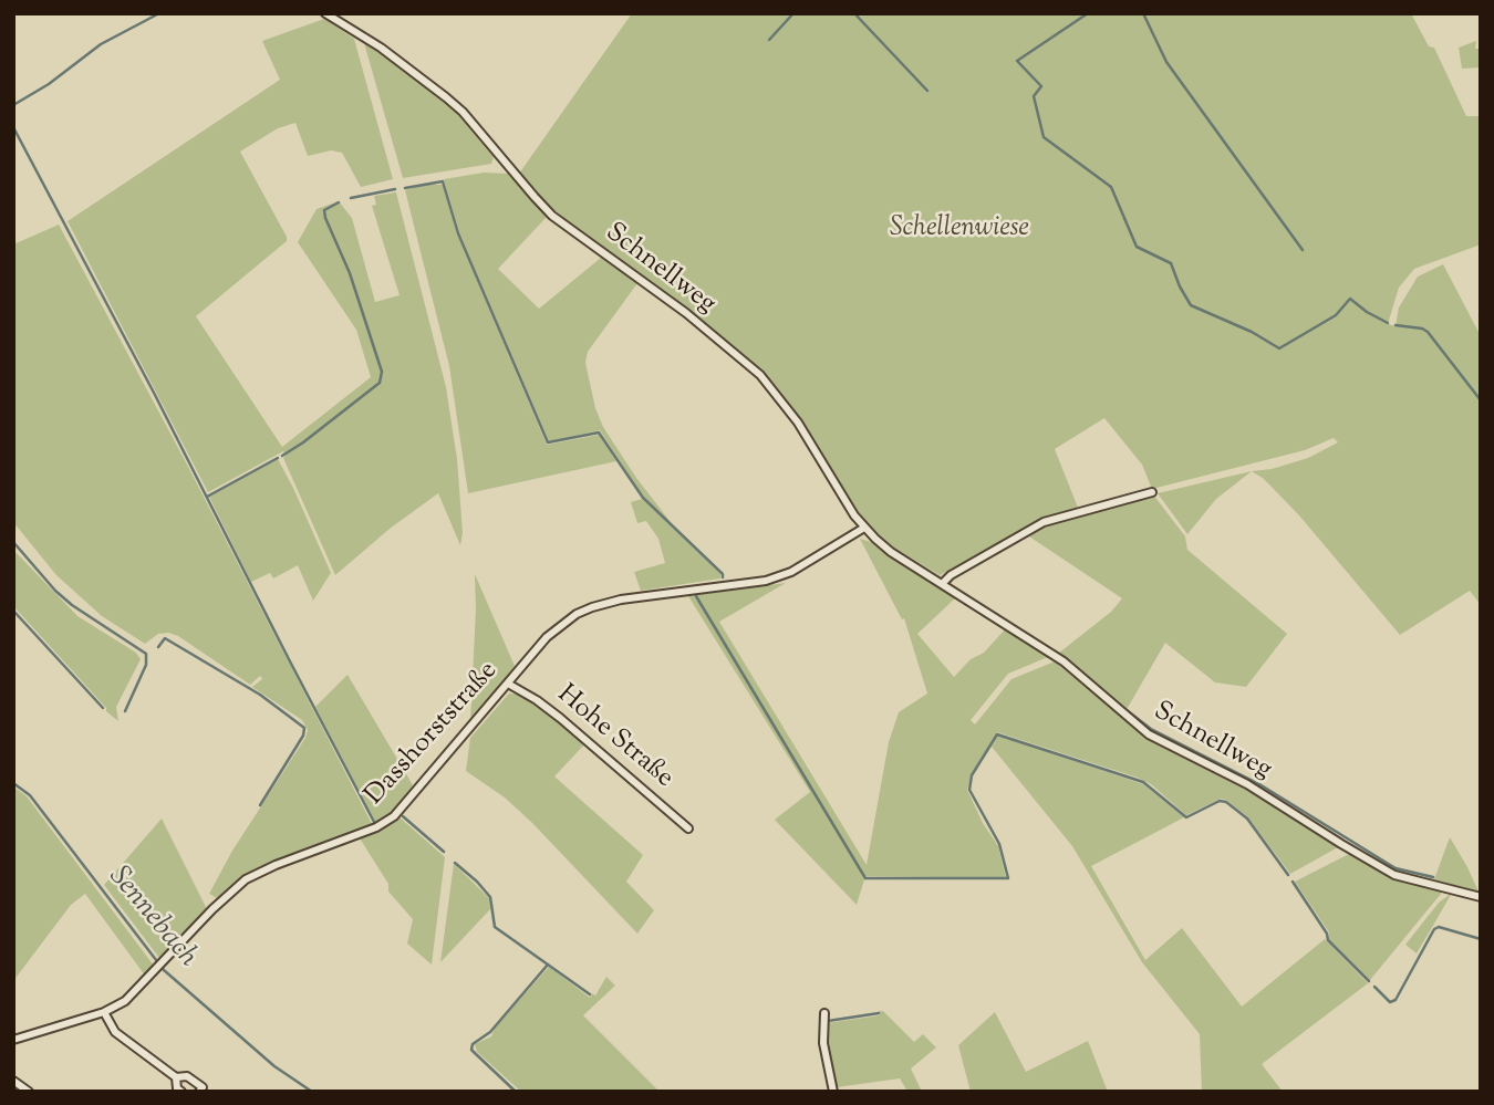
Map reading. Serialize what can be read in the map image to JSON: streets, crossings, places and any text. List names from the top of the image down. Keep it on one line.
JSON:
{"streets":{"street":["Schnellweg","Dasshorststraße","Hohe Straße"]},"crossings":[["Schnellweg","Dasshorststraße"],["Dasshorststraße","Hohe Straße"]],"water":["Sennebach"],"parks":["Schellenwiese"]}
